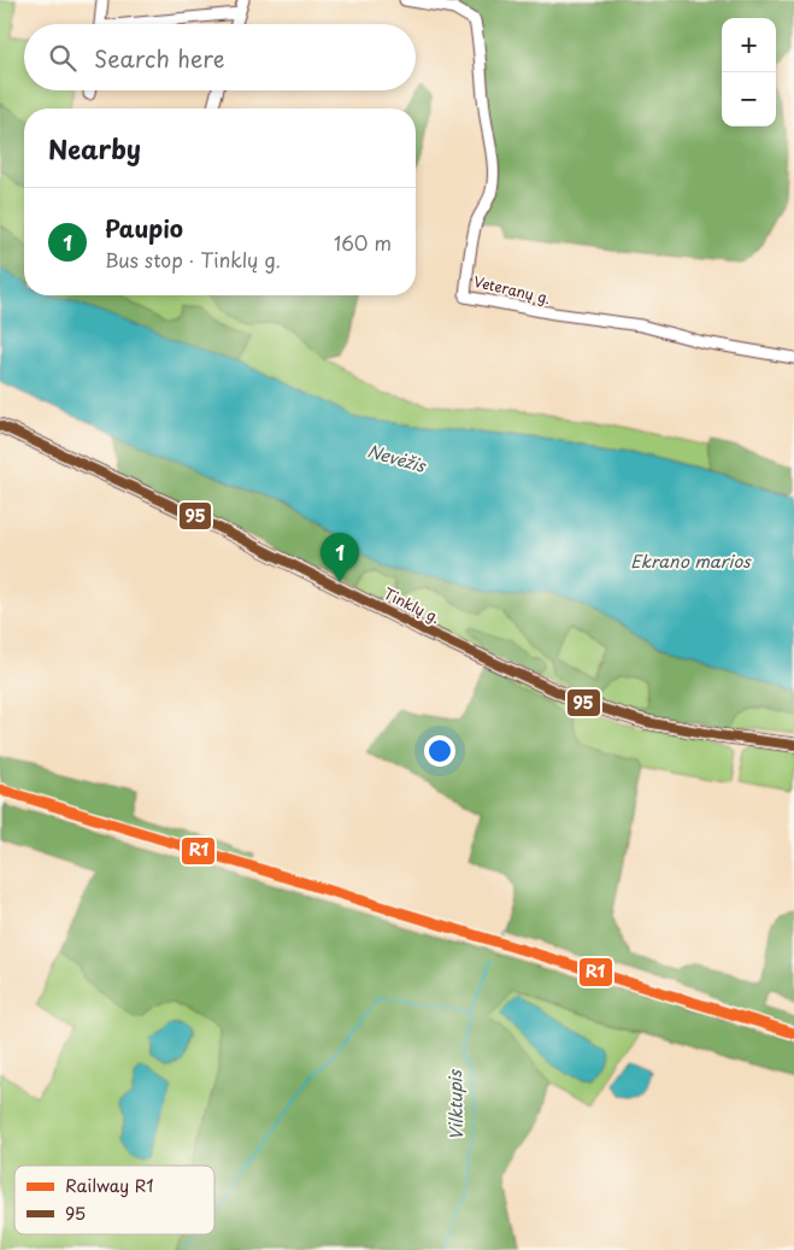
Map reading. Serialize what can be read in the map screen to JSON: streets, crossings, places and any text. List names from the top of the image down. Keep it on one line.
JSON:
{"streets":{"main road":["Tinklų g."],"street":["Veteranų g."]},"water":["Nevėžis","Ekrano marios","Vilktupis"],"lines":["transit line 95","rail line R1"],"legend":["Railway R1","95"],"page":{"map_buttons":["+","−"],"search":"Search here","heading":"Nearby","list":[{"mark":"1","name":"Paupio","note":"Bus stop · Tinklų g.","value":"160 m"}],"pins":"1"}}
